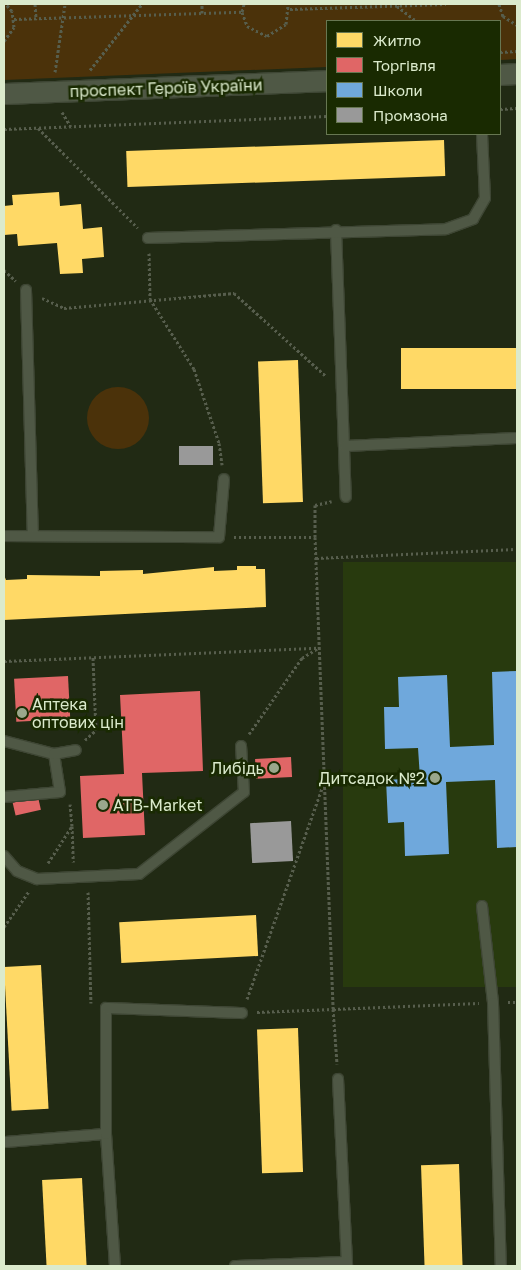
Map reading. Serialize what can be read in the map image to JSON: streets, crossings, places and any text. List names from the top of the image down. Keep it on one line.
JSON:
{"streets":{"street":["проспект Героїв України"]},"places":["Аптека оптових цін","Либідь","Дитсадок №2","ATB-Market"],"legend":["Житло","Торгівля","Школи","Промзона"]}
